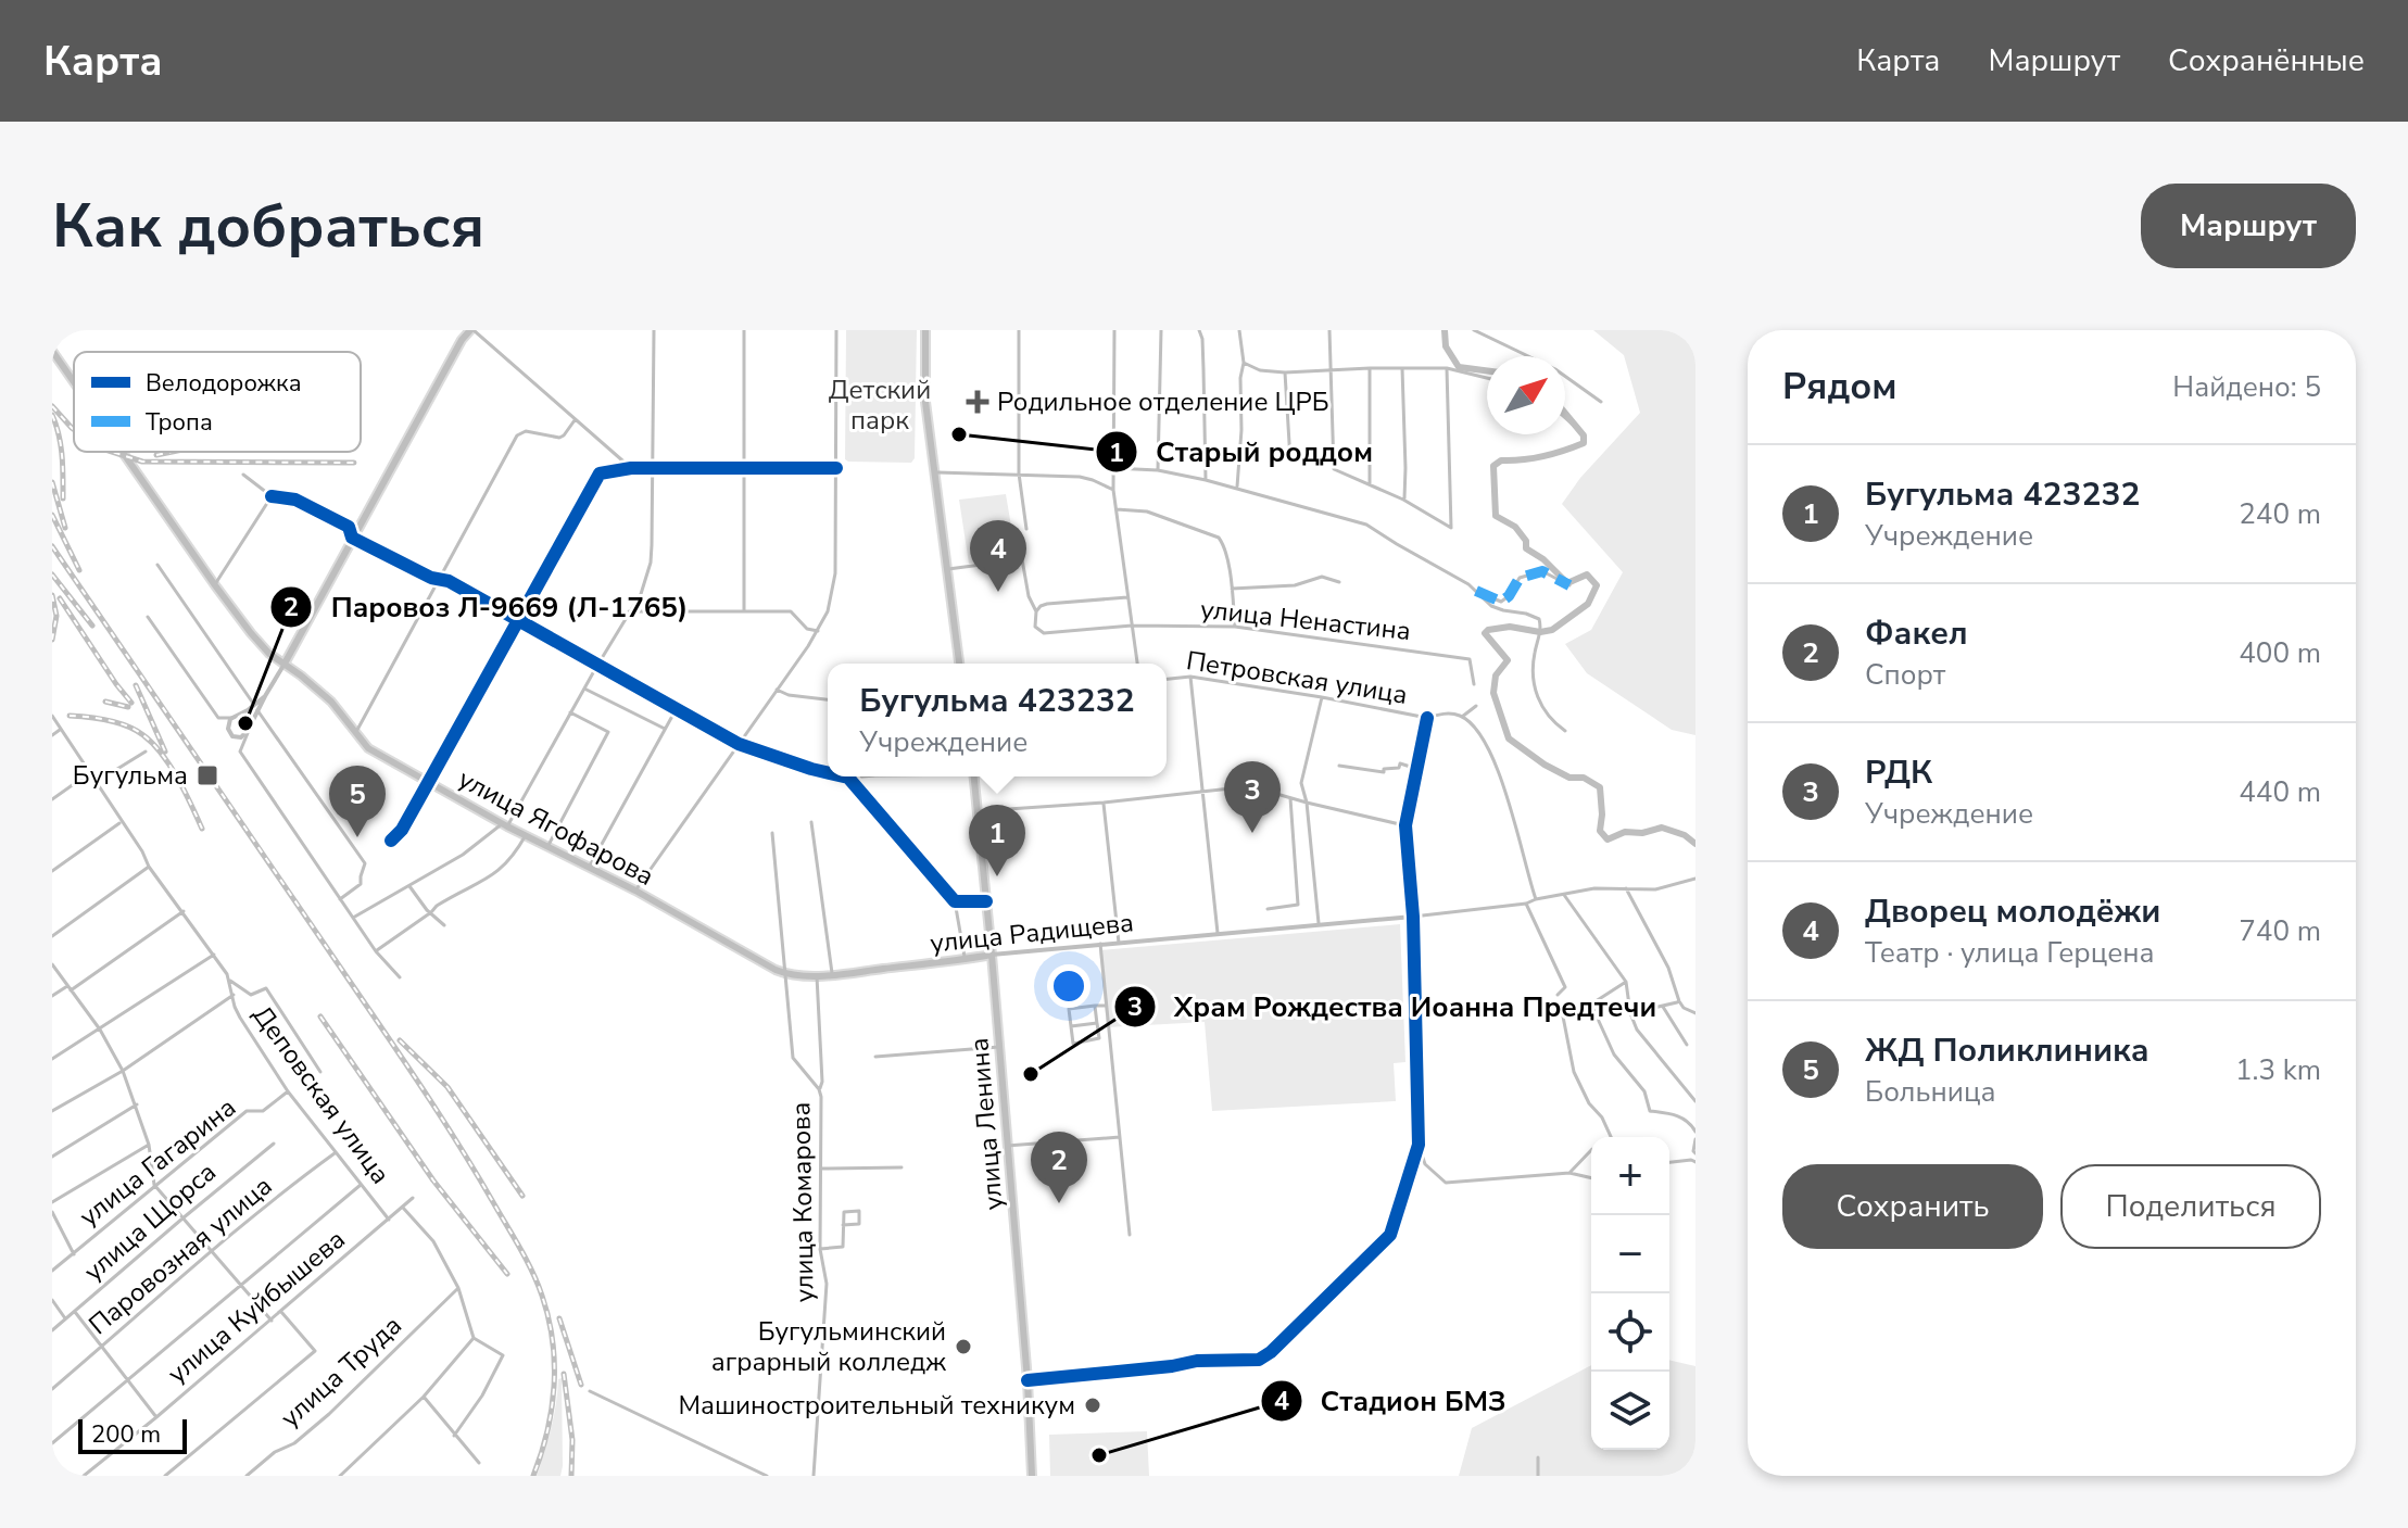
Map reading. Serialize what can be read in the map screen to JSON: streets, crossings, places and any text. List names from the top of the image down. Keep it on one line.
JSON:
{"streets":{"main road":["улица Ягофарова","улица Радищева","улица Ленина"],"street":["улица Ненастина","Петровская улица","Деповская улица","улица Гагарина","улица Комарова","улица Щорса","Паровозная улица","улица Куйбышева","улица Труда"]},"crossings":[["улица Ягофарова","улица Радищева"],["улица Радищева","улица Ленина"],["улица Радищева","улица Комарова"],["Деповская улица","улица Гагарина"],["Деповская улица","Паровозная улица"],["Деповская улица","улица Куйбышева"],["Деповская улица","улица Труда"]],"parks":["Детский парк"],"places":{"health":["Родильное отделение ЦРБ"],"other":["Старый роддом","Паровоз Л-9669 (Л-1765)","Храм Рождества Иоанна Предтечи","Бугульминский аграрный колледж","Машиностроительный техникум","Стадион БМЗ"],"transit":["Бугульма"]},"legend":["Велодорожка","Тропа"],"scale_bar":"200 m","north":"top right","page":{"header":"Карта","nav":["Карта","Маршрут","Сохранённые"],"buttons":["Маршрут",["Сохранить","Поделиться"]],"title":"Как добраться","heading":["Рядом","Найдено: 5"],"list":[{"mark":"1","name":"Бугульма 423232","note":"Учреждение","value":"240 m"},{"mark":"2","name":"Факел","note":"Спорт","value":"400 m"},{"mark":"3","name":"РДК","note":"Учреждение","value":"440 m"},{"mark":"4","name":"Дворец молодёжи","note":"Театр · улица Герцена","value":"740 m"},{"mark":"5","name":"ЖД Поликлиника","note":"Больница","value":"1.3 km"}],"pins":["4","3","5","1","2"],"popup":["Бугульма 423232","Учреждение"],"map_buttons":["+","−"],"scale":"200 m"}}
